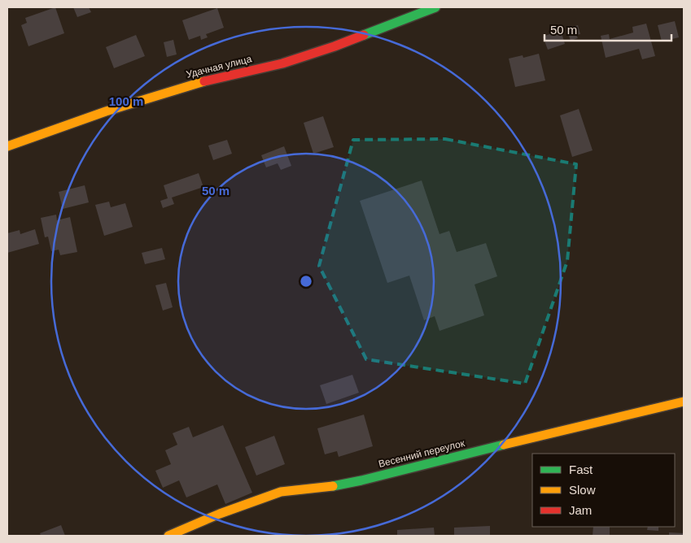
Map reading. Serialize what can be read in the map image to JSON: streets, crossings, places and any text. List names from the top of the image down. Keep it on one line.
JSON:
{"streets":{"street":["Удачная улица","Весенний переулок"]},"legend":["Fast","Slow","Jam"],"scale_bar":"50 m","rings":["100 m","50 m"]}
